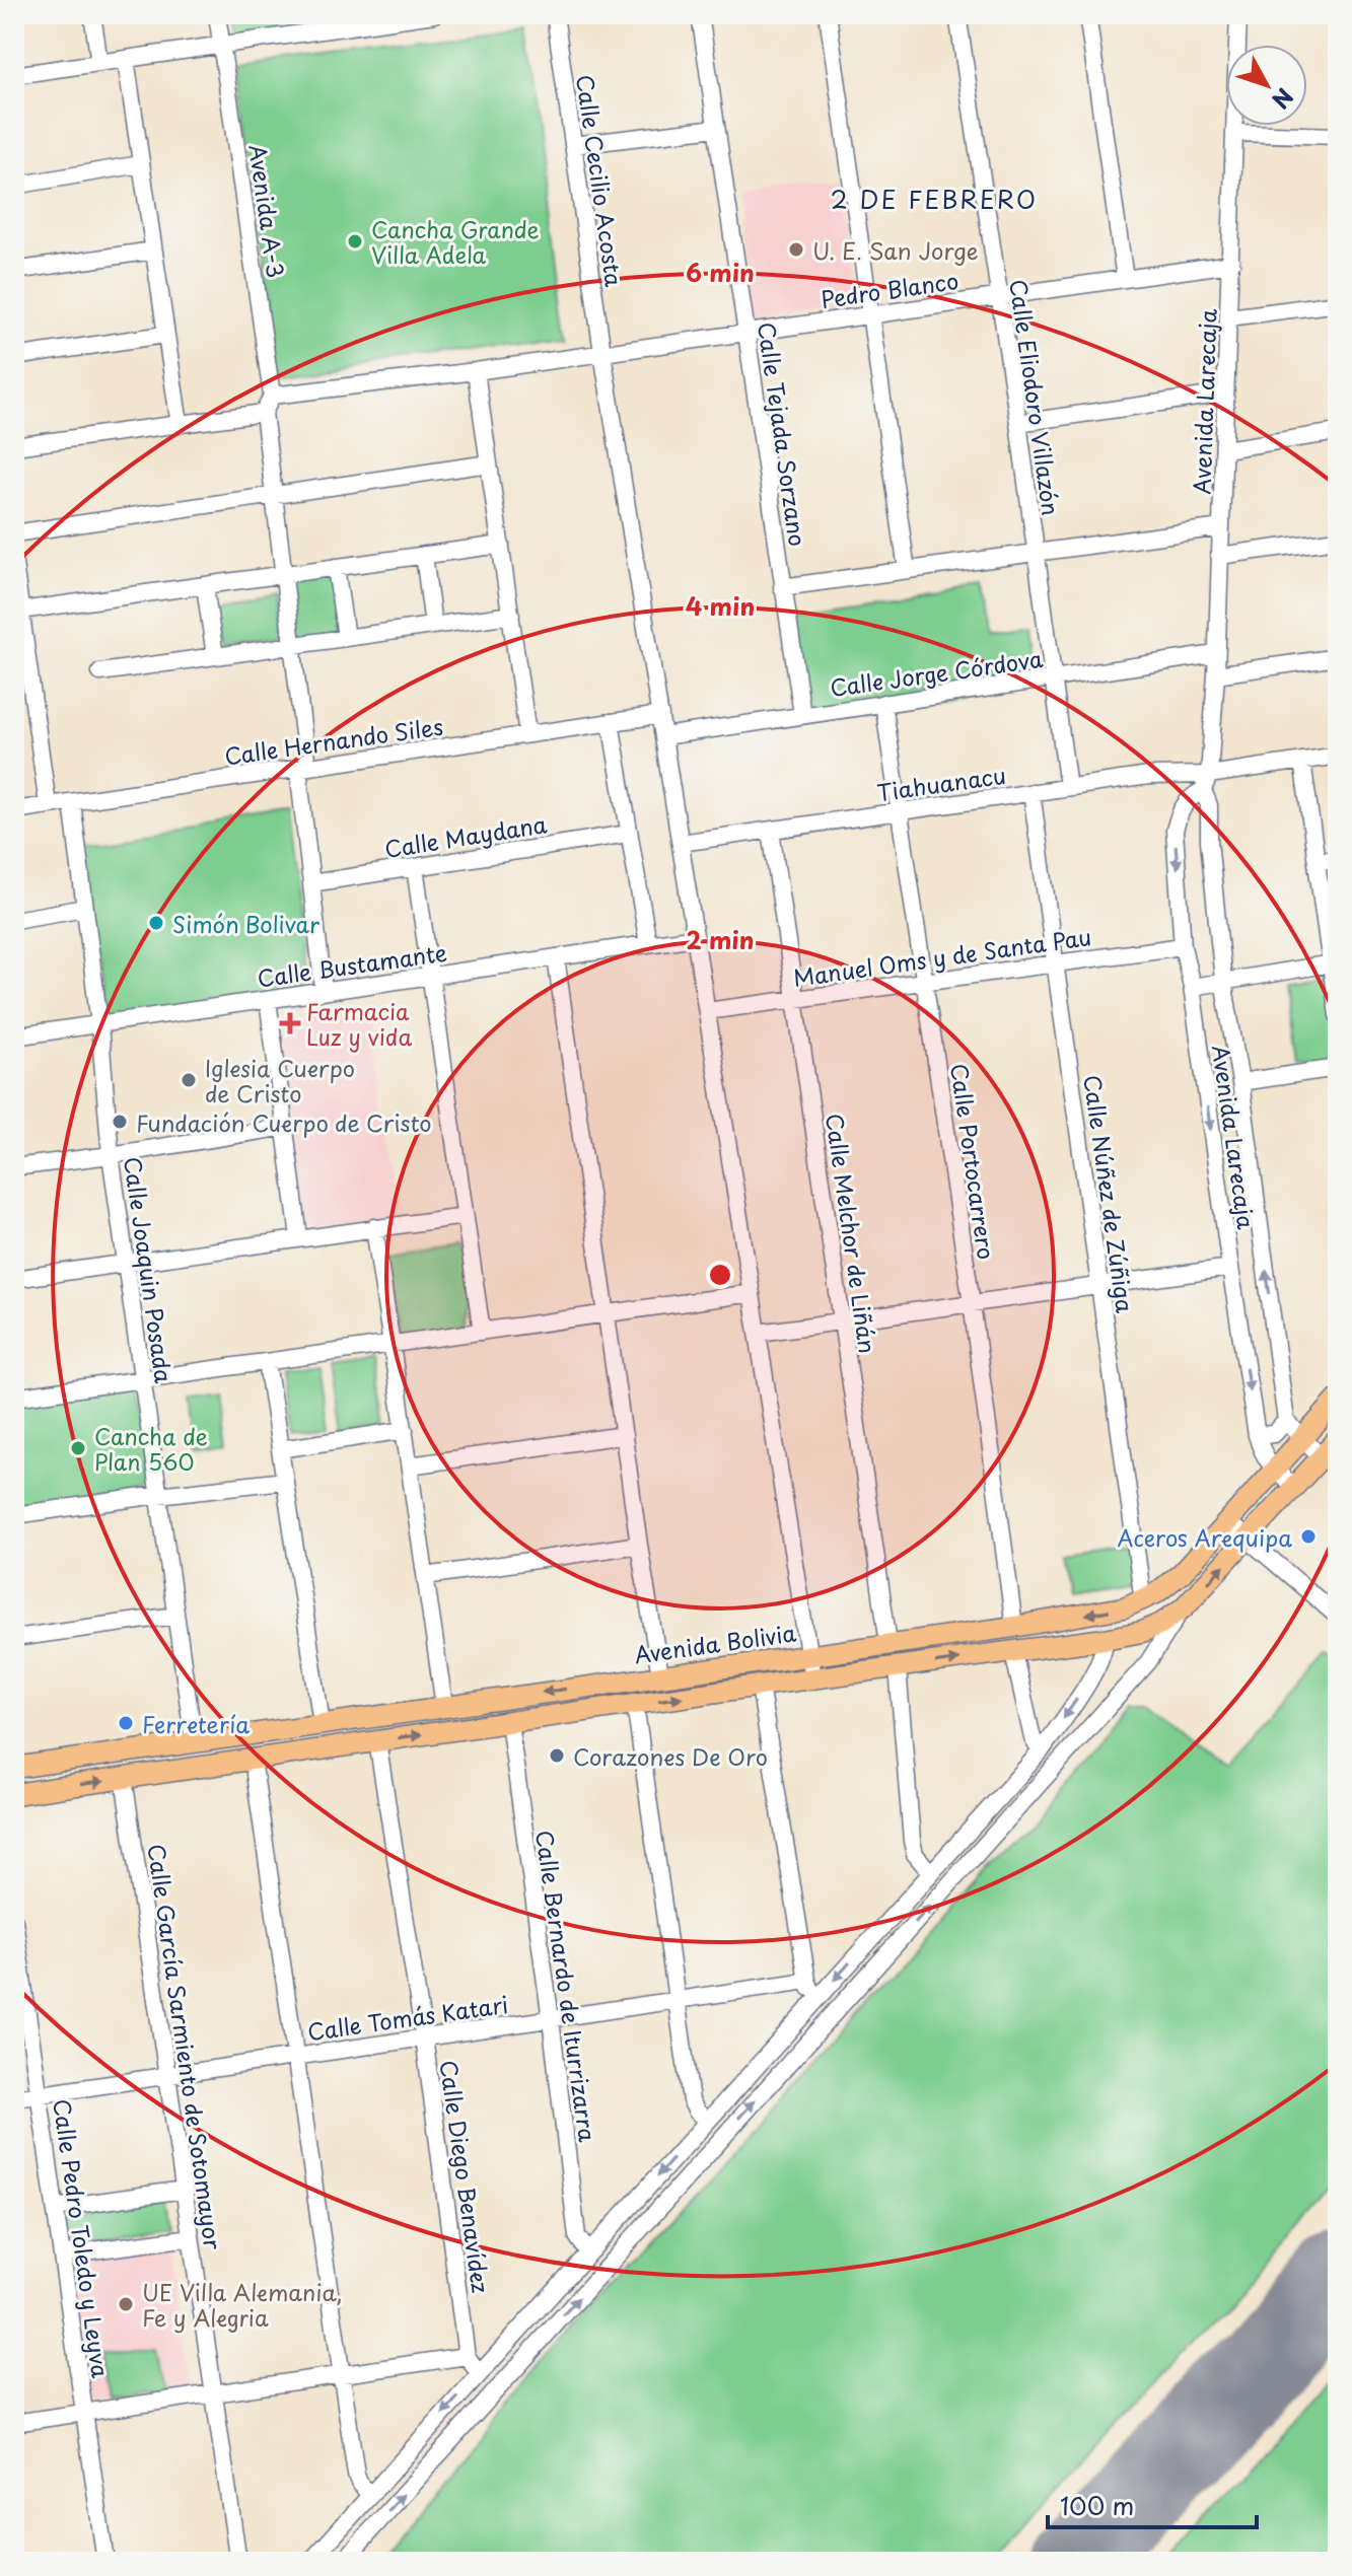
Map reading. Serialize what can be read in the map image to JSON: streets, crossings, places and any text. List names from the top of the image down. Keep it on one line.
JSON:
{"streets":{"main road":["Avenida Bolivia"],"street":["Calle Cecilio Acosta","Avenida A-3","Pedro Blanco","Calle Eliodoro Villazón","Avenida Larecaja","Calle Tejada Sorzano","Calle Jorge Córdova","Calle Hernando Siles","Tiahuanacu","Calle Maydana","Manuel Oms y de Santa Pau","Calle Bustamante","Calle Portocarrero","Calle Núñez de Zúñiga","Calle Melchor de Liñán","Calle Joaquin Posada","Calle Bernardo de Iturrizarra","Calle Tomás Katari","Calle García Sarmiento de Sotomayor","Calle Diego Benavídez","Calle Pedro Toledo y Leyva"]},"crossings":[["Calle Cecilio Acosta","Pedro Blanco"],["Calle Cecilio Acosta","Calle Jorge Córdova"],["Calle Cecilio Acosta","Calle Hernando Siles"],["Calle Cecilio Acosta","Tiahuanacu"],["Calle Cecilio Acosta","Manuel Oms y de Santa Pau"],["Calle Cecilio Acosta","Calle Bustamante"],["Calle Cecilio Acosta","Avenida Bolivia"],["Avenida A-3","Pedro Blanco"],["Pedro Blanco","Calle Eliodoro Villazón"],["Pedro Blanco","Avenida Larecaja"],["Pedro Blanco","Calle Tejada Sorzano"],["Calle Eliodoro Villazón","Calle Jorge Córdova"],["Calle Eliodoro Villazón","Tiahuanacu"],["Avenida Larecaja","Calle Jorge Córdova"],["Avenida Larecaja","Tiahuanacu"],["Avenida Larecaja","Manuel Oms y de Santa Pau"],["Avenida Larecaja","Avenida Bolivia"],["Calle Tejada Sorzano","Calle Jorge Córdova"],["Calle Jorge Córdova","Calle Portocarrero"],["Calle Hernando Siles","Calle Joaquin Posada"],["Tiahuanacu","Calle Portocarrero"],["Tiahuanacu","Calle Núñez de Zúñiga"],["Tiahuanacu","Calle Melchor de Liñán"],["Manuel Oms y de Santa Pau","Calle Portocarrero"],["Manuel Oms y de Santa Pau","Calle Núñez de Zúñiga"],["Manuel Oms y de Santa Pau","Calle Melchor de Liñán"],["Calle Bustamante","Calle Joaquin Posada"],["Calle Portocarrero","Avenida Bolivia"],["Calle Núñez de Zúñiga","Avenida Bolivia"],["Calle Melchor de Liñán","Avenida Bolivia"],["Calle Joaquin Posada","Avenida Bolivia"],["Calle Bernardo de Iturrizarra","Calle Tomás Katari"],["Calle Tomás Katari","Calle García Sarmiento de Sotomayor"],["Calle Tomás Katari","Calle Diego Benavídez"],["Calle Tomás Katari","Calle Pedro Toledo y Leyva"]],"districts":["2 DE FEBRERO"],"places":{"other":["Cancha Grande Villa Adela","U. E. San Jorge","Simón Bolivar","Iglesia Cuerpo de Cristo","Fundación Cuerpo de Cristo","Cancha de Plan 560","Aceros Arequipa","Ferretería","Corazones De Oro","UE Villa Alemania, Fe y Alegria"],"health":["Farmacia Luz y vida"]},"scale_bar":"100 m","north":"bottom right","rings":["6 min","4 min","2 min"]}
